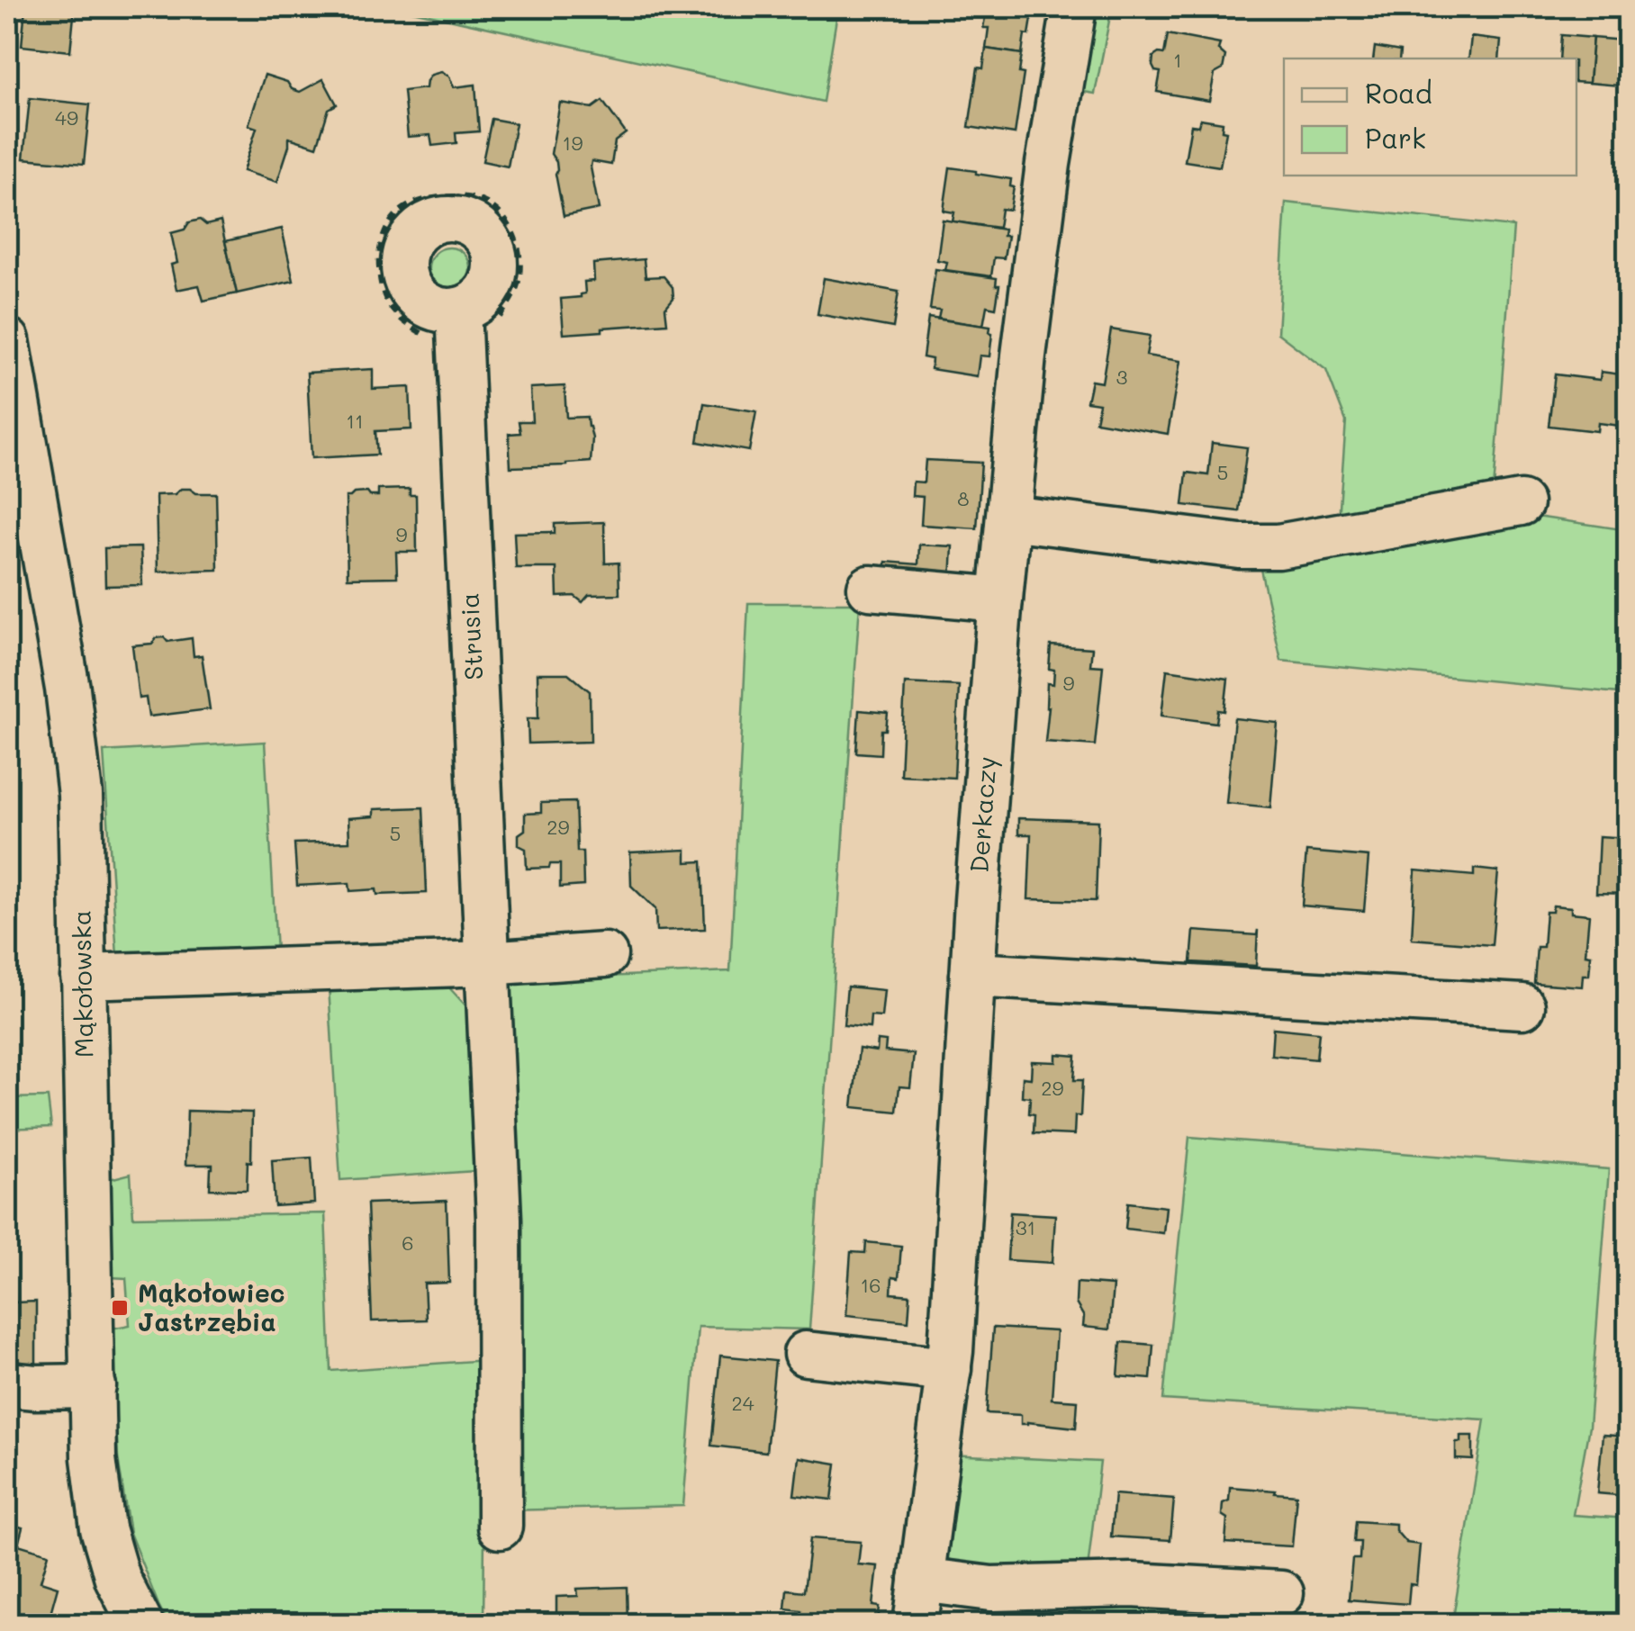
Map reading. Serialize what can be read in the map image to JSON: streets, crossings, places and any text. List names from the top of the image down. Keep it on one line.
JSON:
{"streets":{"street":["Strusia","Derkaczy","Mąkołowska"]},"places":{"transit":["Mąkołowiec Jastrzębia"]},"house_numbers":["1","49","19","3","11","5","8","9","9","29","5","29","31","6","16","24"],"legend":["Road","Park"]}
